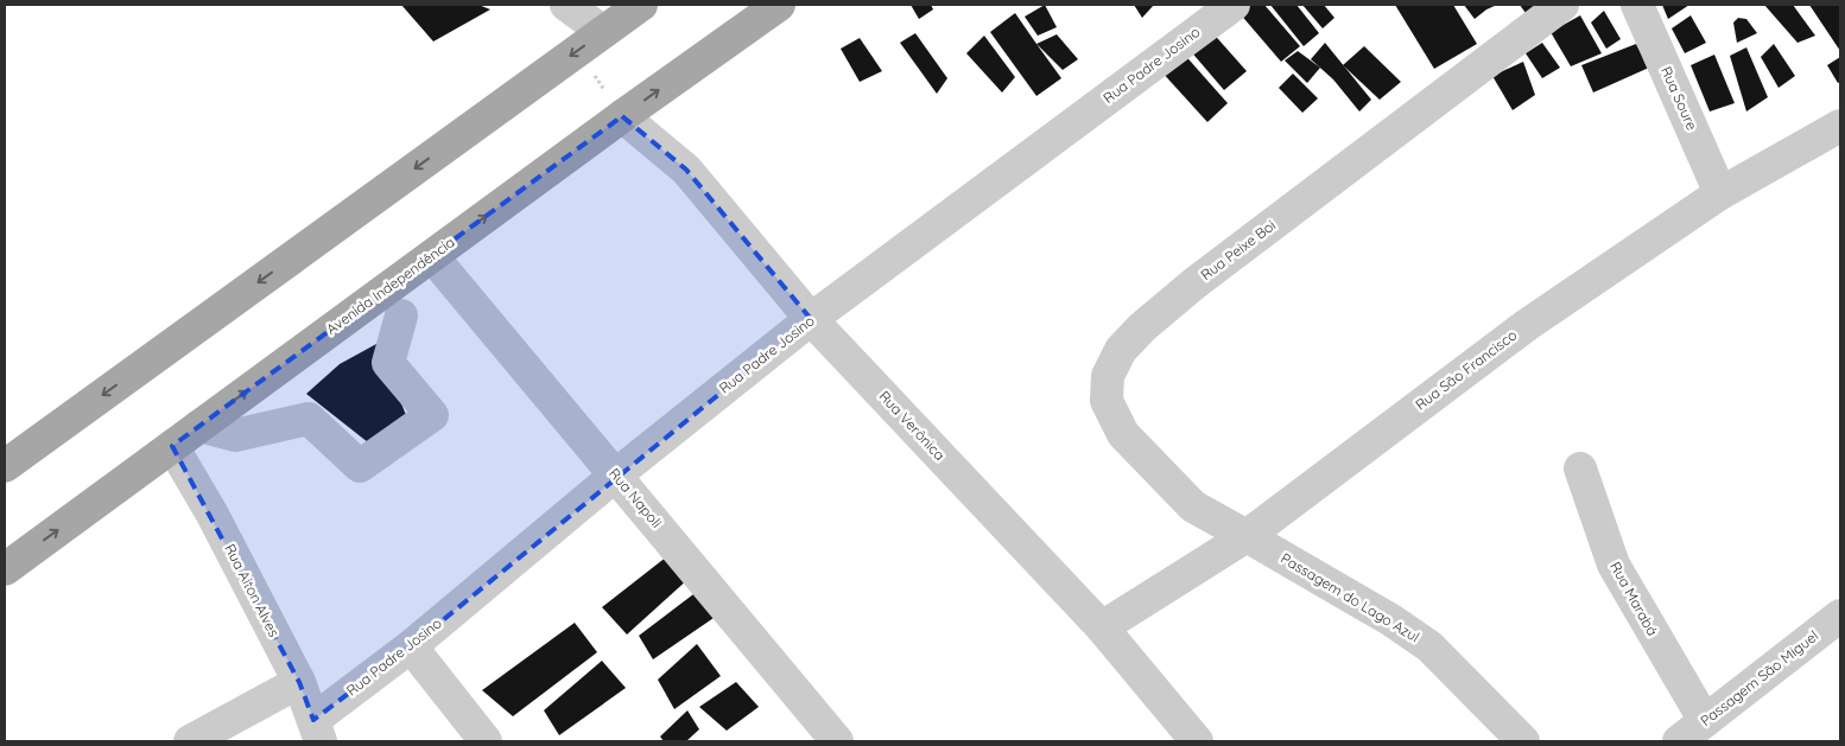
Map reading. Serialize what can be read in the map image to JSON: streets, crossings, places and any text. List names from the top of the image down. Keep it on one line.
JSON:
{"streets":{"main road":["Avenida Independência"],"street":["Rua Padre Josino","Rua Soure","Rua Peixe Boi","Rua São Francisco","Rua Verônica","Rua Napoli","Rua Aiton Alves","Passagem do Lago Azul","Rua Marabá","Passagem São Miguel"]},"crossings":[["Rua Padre Josino","Rua Verônica"],["Rua Padre Josino","Rua Napoli"],["Rua Padre Josino","Rua Aiton Alves"],["Rua Soure","Rua São Francisco"],["Rua Peixe Boi","Rua São Francisco"],["Rua Peixe Boi","Passagem do Lago Azul"],["Avenida Independência","Rua Verônica"],["Avenida Independência","Rua Napoli"],["Avenida Independência","Rua Aiton Alves"],["Rua São Francisco","Rua Verônica"],["Rua São Francisco","Passagem do Lago Azul"],["Rua Marabá","Passagem São Miguel"]]}
